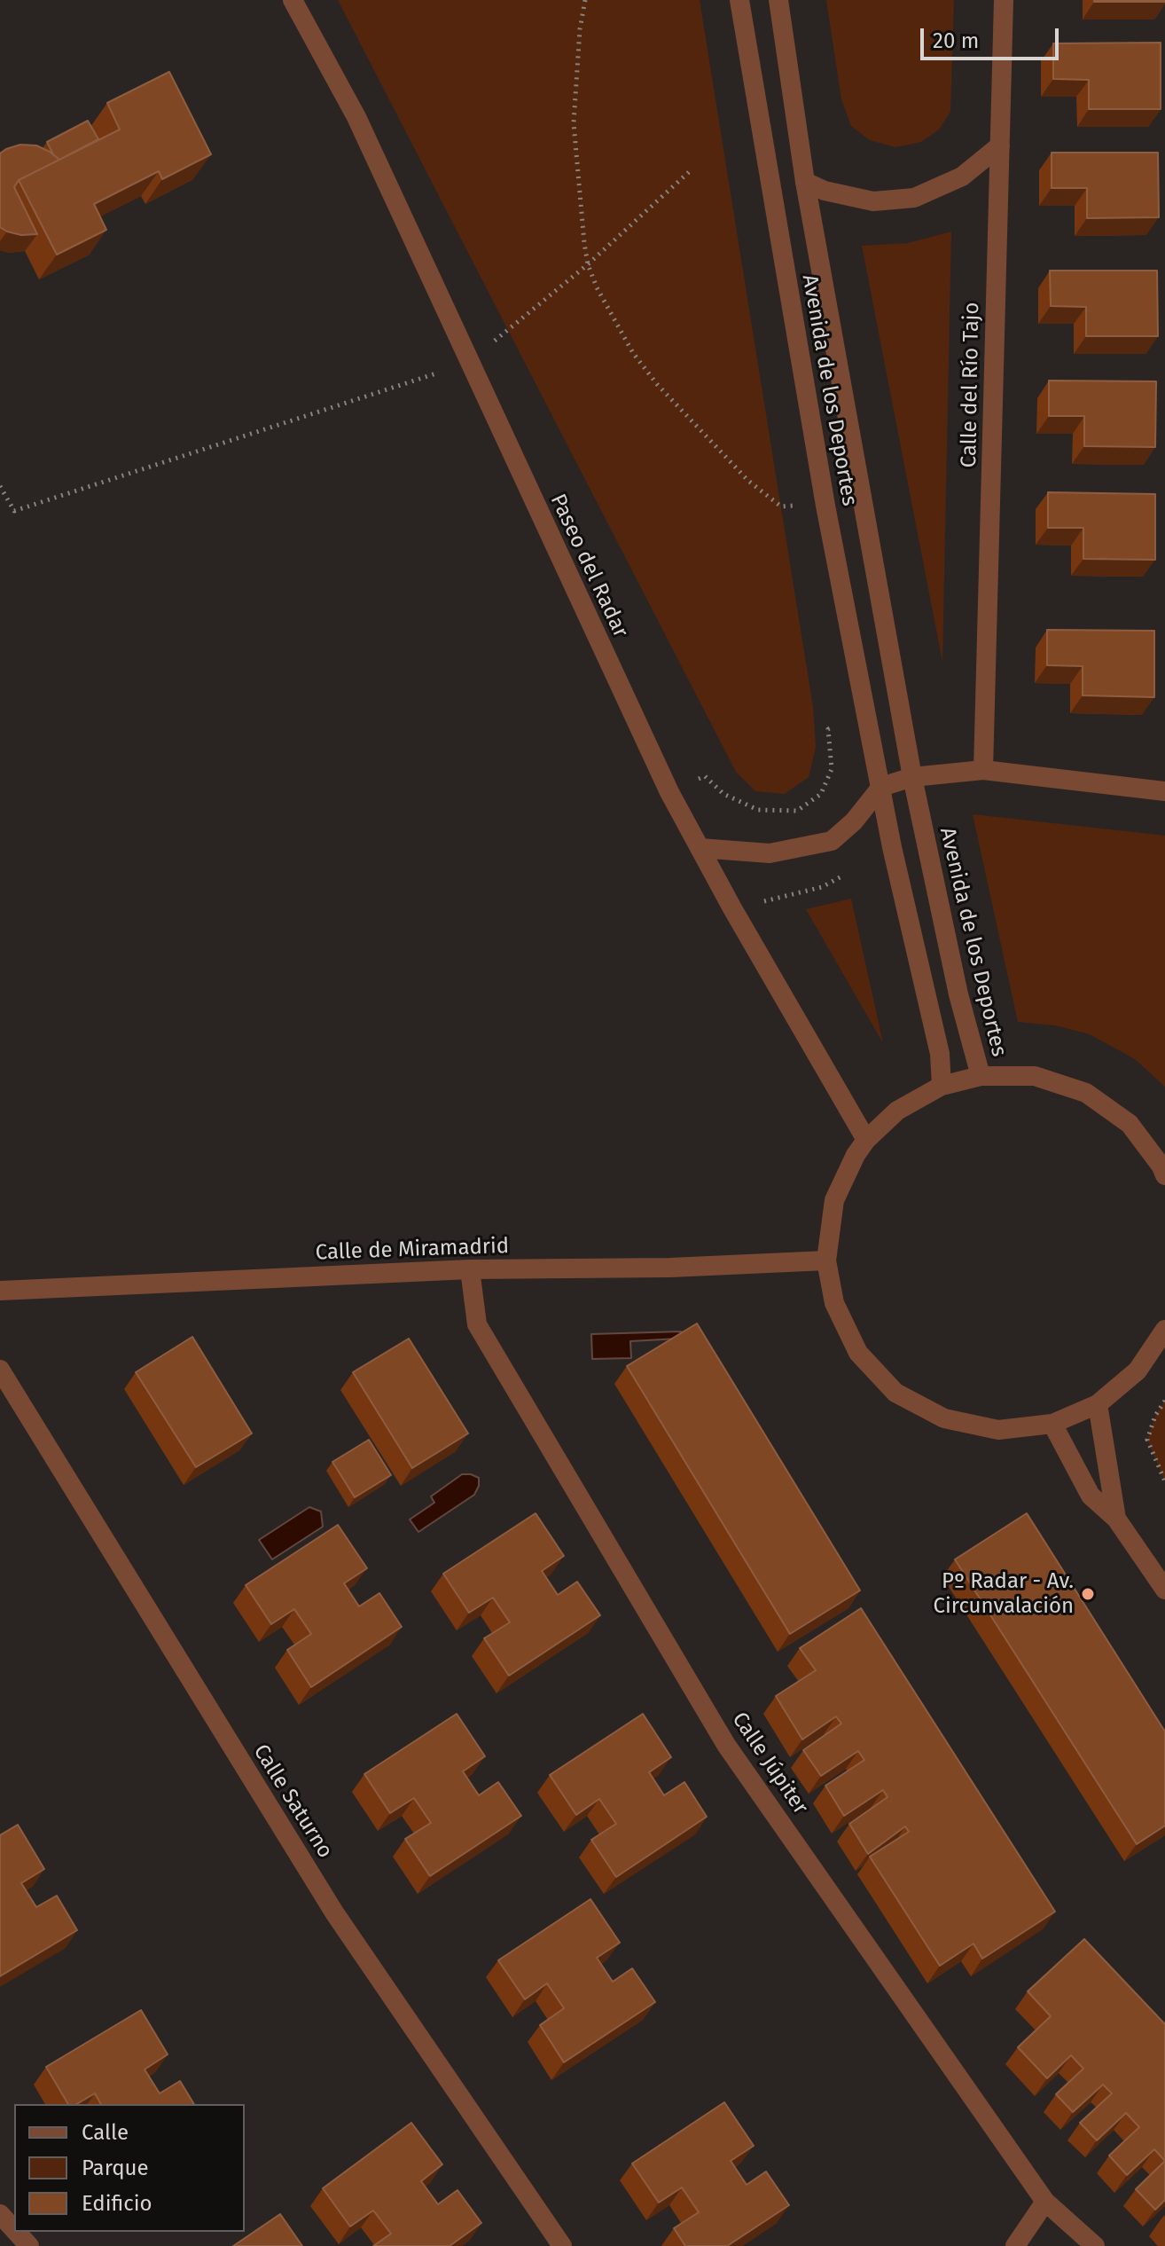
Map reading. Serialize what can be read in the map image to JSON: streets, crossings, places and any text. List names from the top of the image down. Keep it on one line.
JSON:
{"streets":{"street":["Calle del Río Tajo","Avenida de los Deportes","Paseo del Radar","Calle de Miramadrid","Calle Júpiter","Calle Saturno"]},"crossings":[["Calle de Miramadrid","Calle Júpiter"]],"places":["Pº Radar - Av. Circunvalación"],"legend":["Calle","Parque","Edificio"],"scale_bar":"20 m"}
